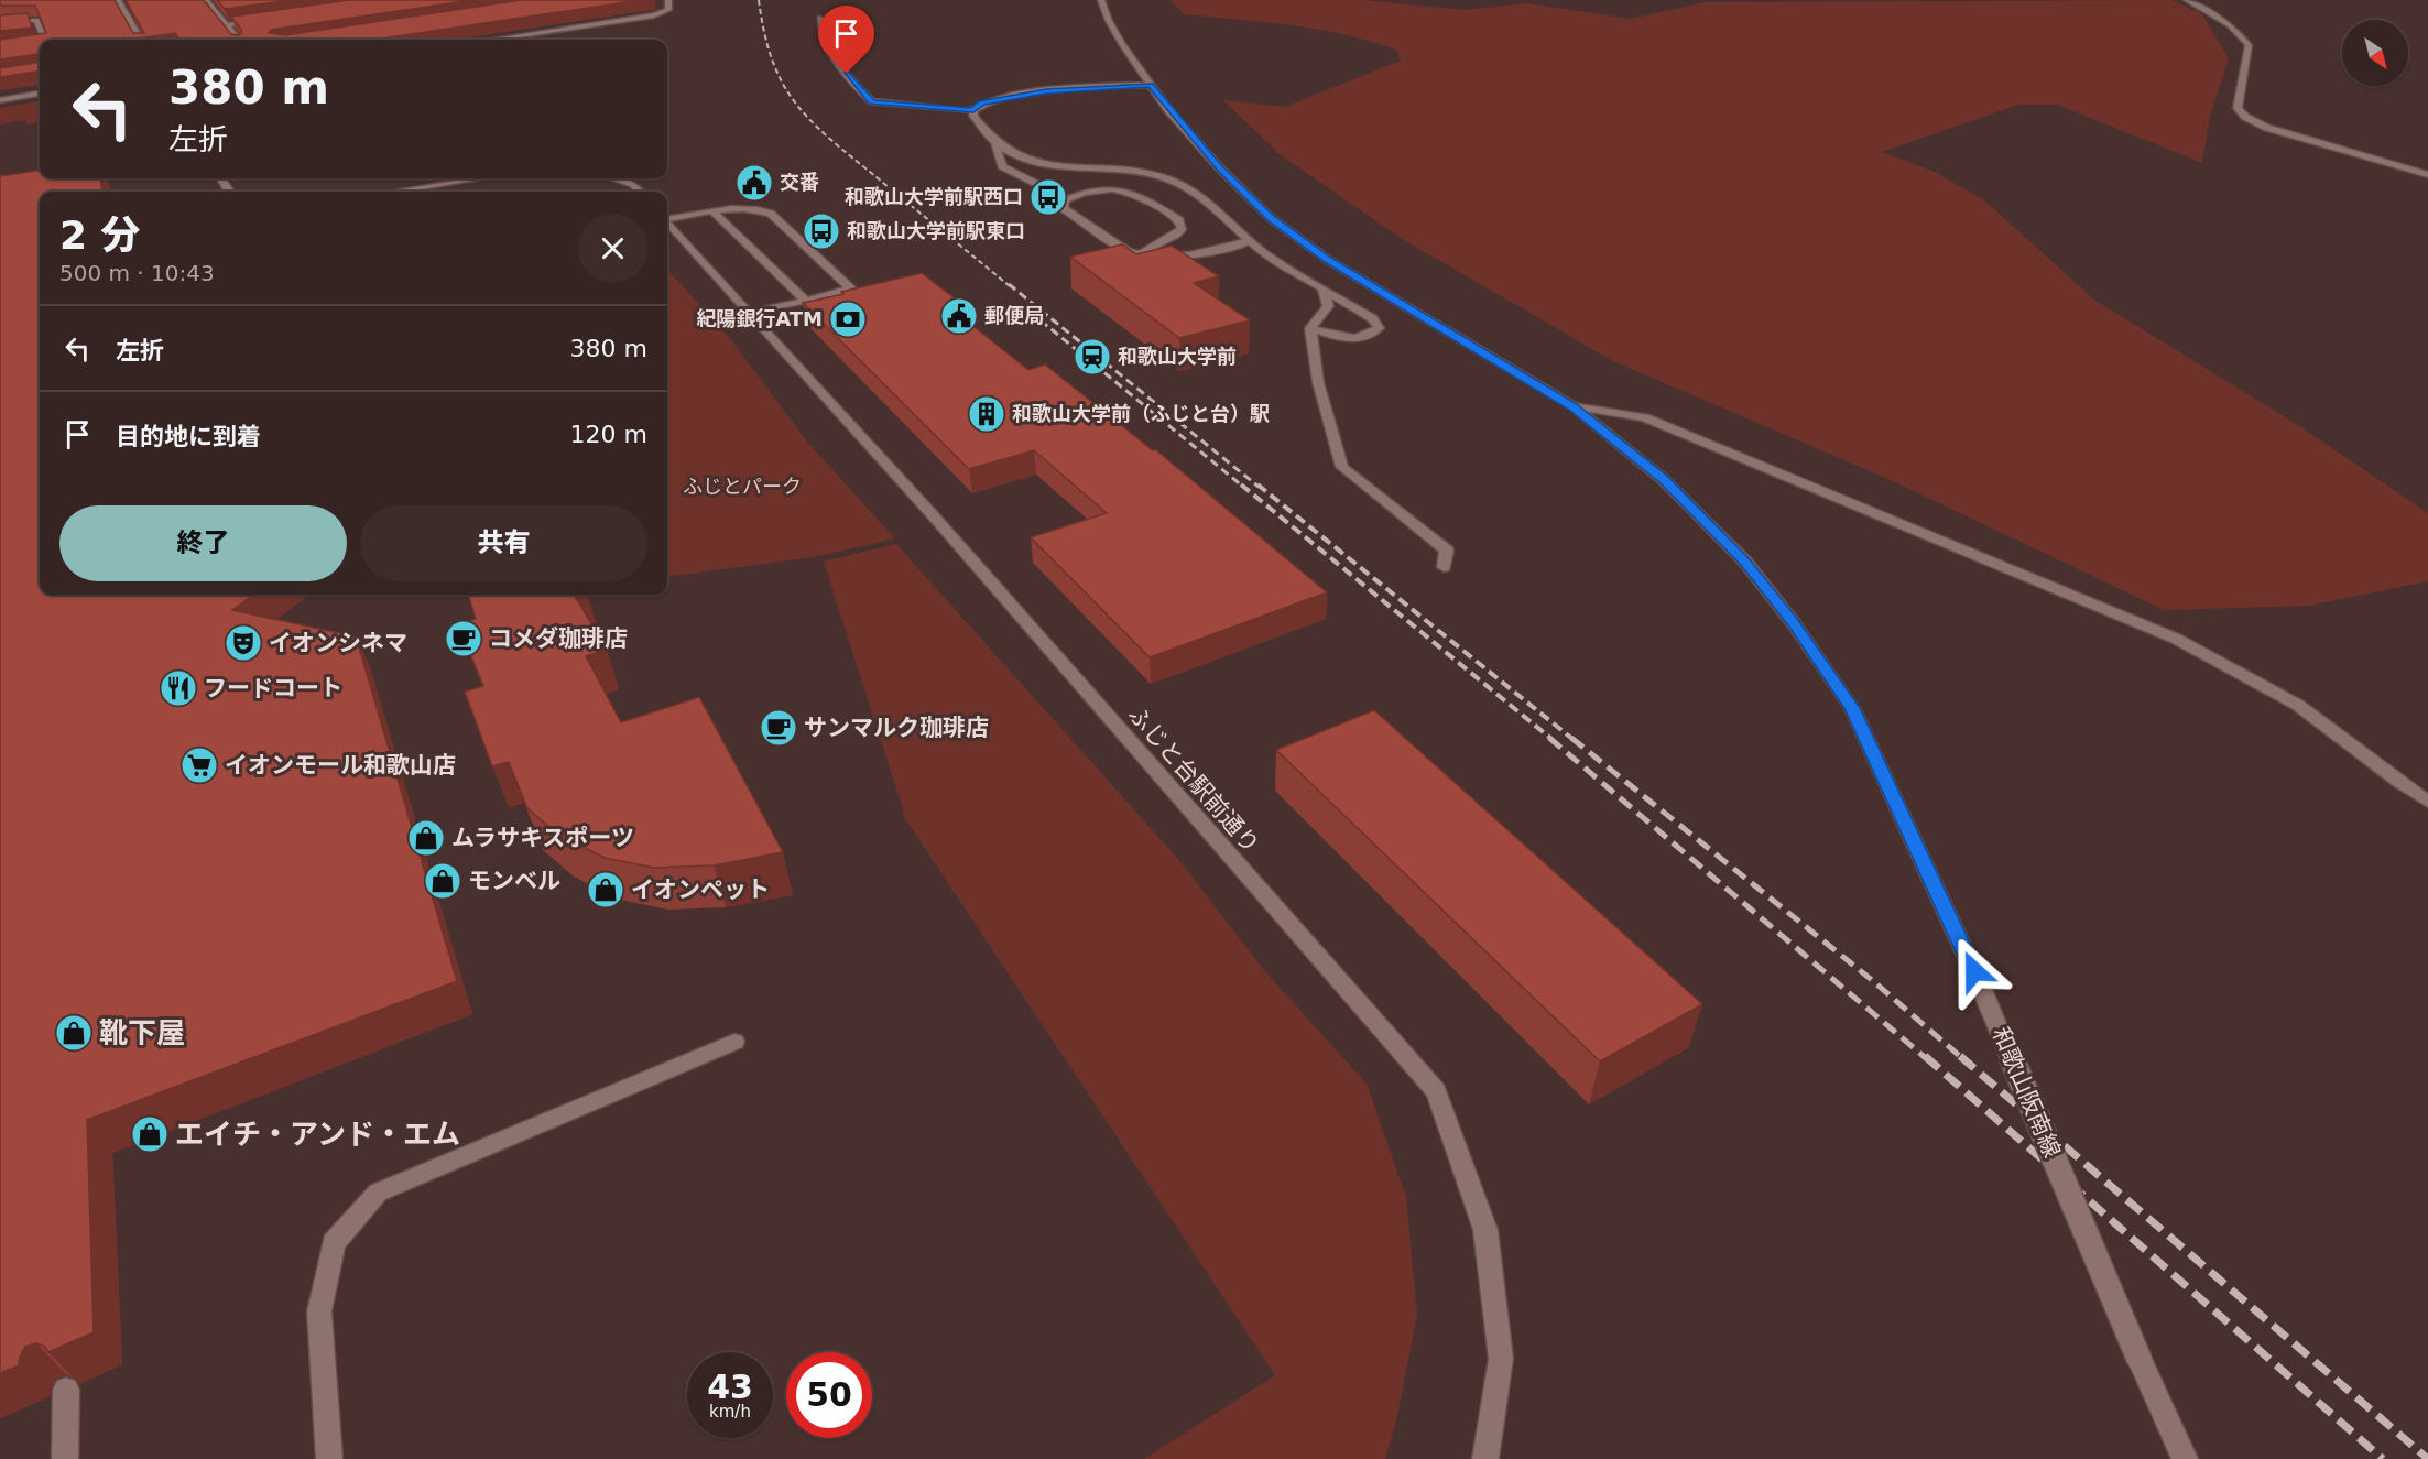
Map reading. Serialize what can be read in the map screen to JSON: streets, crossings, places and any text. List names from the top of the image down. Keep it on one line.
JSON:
{"streets":{"street":["ふじと台駅前通り","和歌山阪南線"]},"parks":["ふじとパーク"],"places":{"public building":["交番","郵便局"],"bus stop":["和歌山大学前駅西口","和歌山大学前駅東口"],"bank":["紀陽銀行ATM"],"station":["和歌山大学前"],"building":["和歌山大学前（ふじと台）駅"],"cafe":["コメダ珈琲店","サンマルク珈琲店"],"theatre":["イオンシネマ"],"restaurant":["フードコート"],"supermarket":["イオンモール和歌山店"],"shop":["ムラサキスポーツ","モンベル","イオンペット","靴下屋","エイチ・アンド・エム"]},"north":"bottom right","page":{"turn":["380 m","左折"],"heading":["2 分","500 m · 10:43"],"list":[{"name":"左折","value":"380 m"},{"name":"目的地に到着","value":"120 m"}],"buttons":["終了","共有"],"speed":"43 km/h","limit":"50"}}
